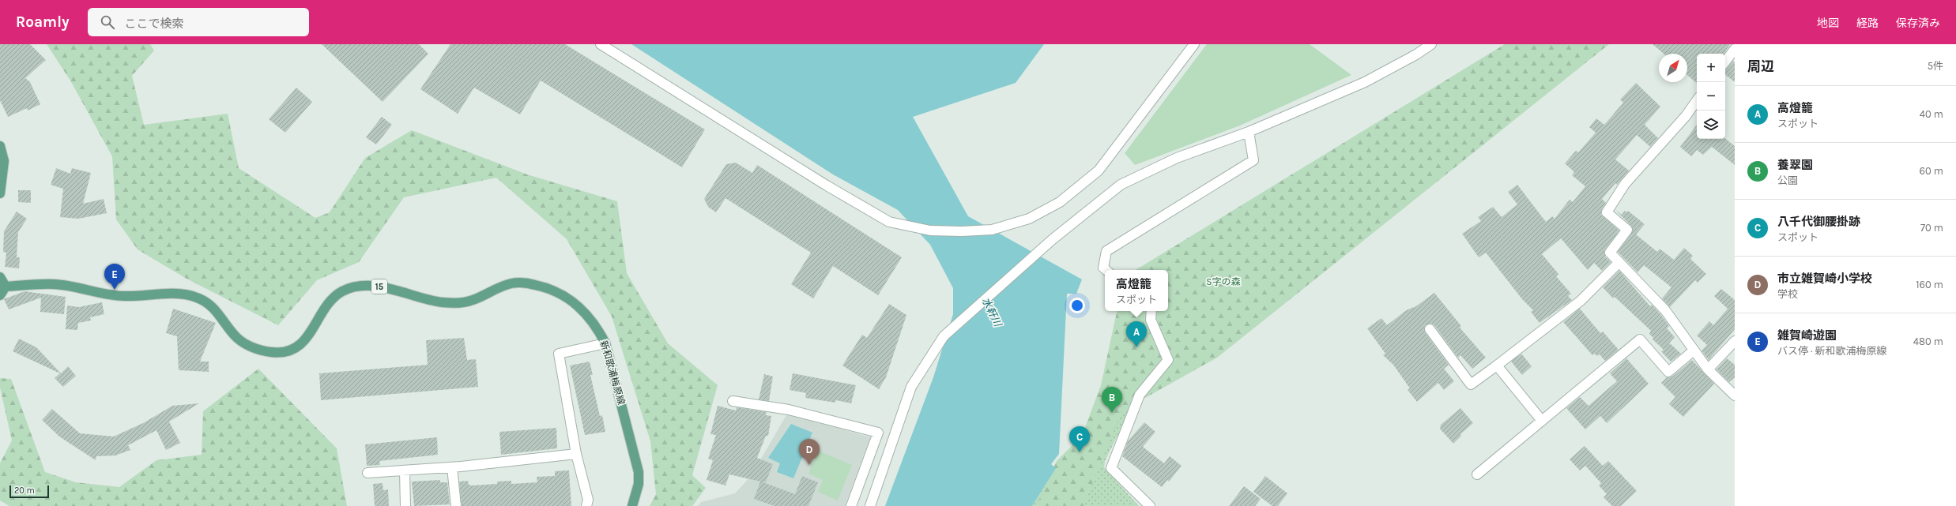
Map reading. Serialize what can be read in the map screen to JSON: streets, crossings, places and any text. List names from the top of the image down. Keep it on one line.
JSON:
{"streets":{"main road":["15","新和歌浦梅原線"]},"water":["水軒川"],"parks":["S字の森"],"scale_bar":"20 m","north":"top right","page":{"header":"Roamly","search":"ここで検索","nav":["地図","経路","保存済み"],"heading":["周辺","5件"],"map_buttons":["+","−"],"list":[{"mark":"A","name":"高燈籠","note":"スポット","value":"40 m"},{"mark":"B","name":"養翠園","note":"公園","value":"60 m"},{"mark":"C","name":"八千代御腰掛跡","note":"スポット","value":"70 m"},{"mark":"D","name":"市立雑賀崎小学校","note":"学校","value":"160 m"},{"mark":"E","name":"雑賀崎遊園","note":"バス停 · 新和歌浦梅原線","value":"480 m"}],"pins":["E","A","B","C","D"],"popup":["高燈籠","スポット"],"scale":"20 m"}}
